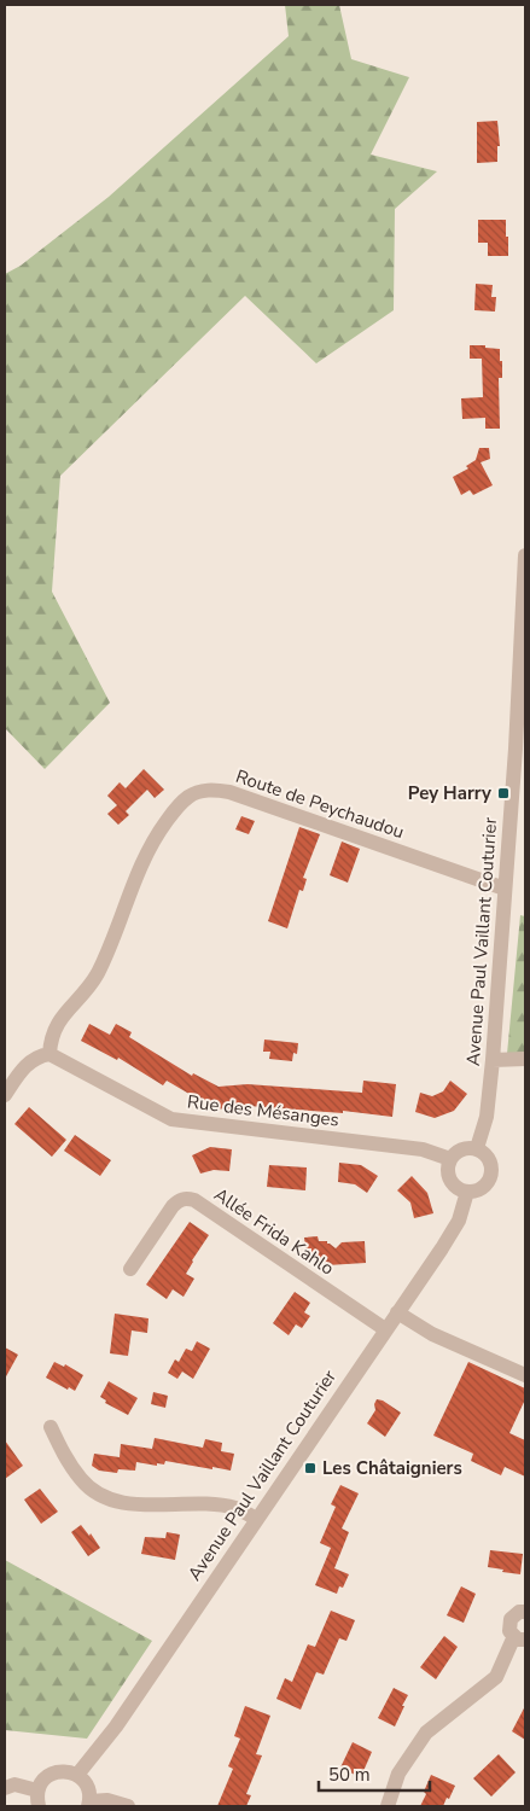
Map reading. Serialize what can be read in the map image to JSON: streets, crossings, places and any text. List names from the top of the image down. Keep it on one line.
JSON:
{"streets":{"street":["Route de Peychaudou","Avenue Paul Vaillant Couturier","Rue des Mésanges","Allée Frida Kahlo"]},"crossings":[["Route de Peychaudou","Avenue Paul Vaillant Couturier"],["Route de Peychaudou","Rue des Mésanges"],["Avenue Paul Vaillant Couturier","Rue des Mésanges"],["Avenue Paul Vaillant Couturier","Allée Frida Kahlo"]],"places":{"transit":["Pey Harry","Les Châtaigniers"]},"scale_bar":"50 m"}
